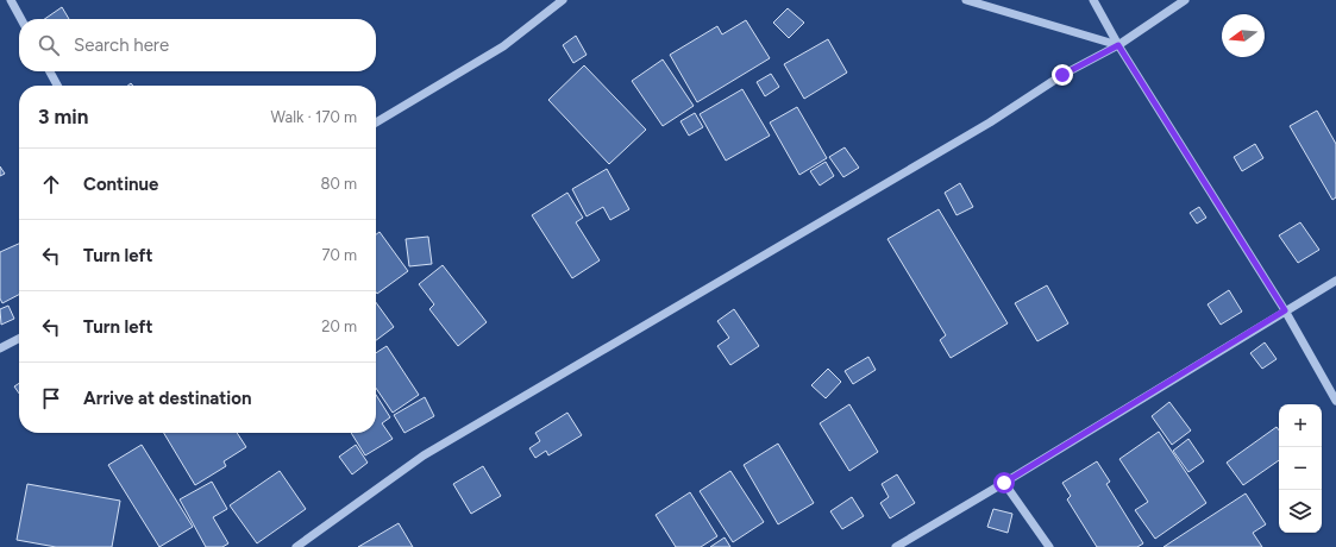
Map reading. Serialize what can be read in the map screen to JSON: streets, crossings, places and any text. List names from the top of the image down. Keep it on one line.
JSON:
{"north":"left","page":{"search":"Search here","heading":["3 min","Walk · 170 m"],"list":[["Continue","80 m"],["Turn left","70 m"],["Turn left","20 m"],"Arrive at destination"],"map_buttons":["+","−"]}}
